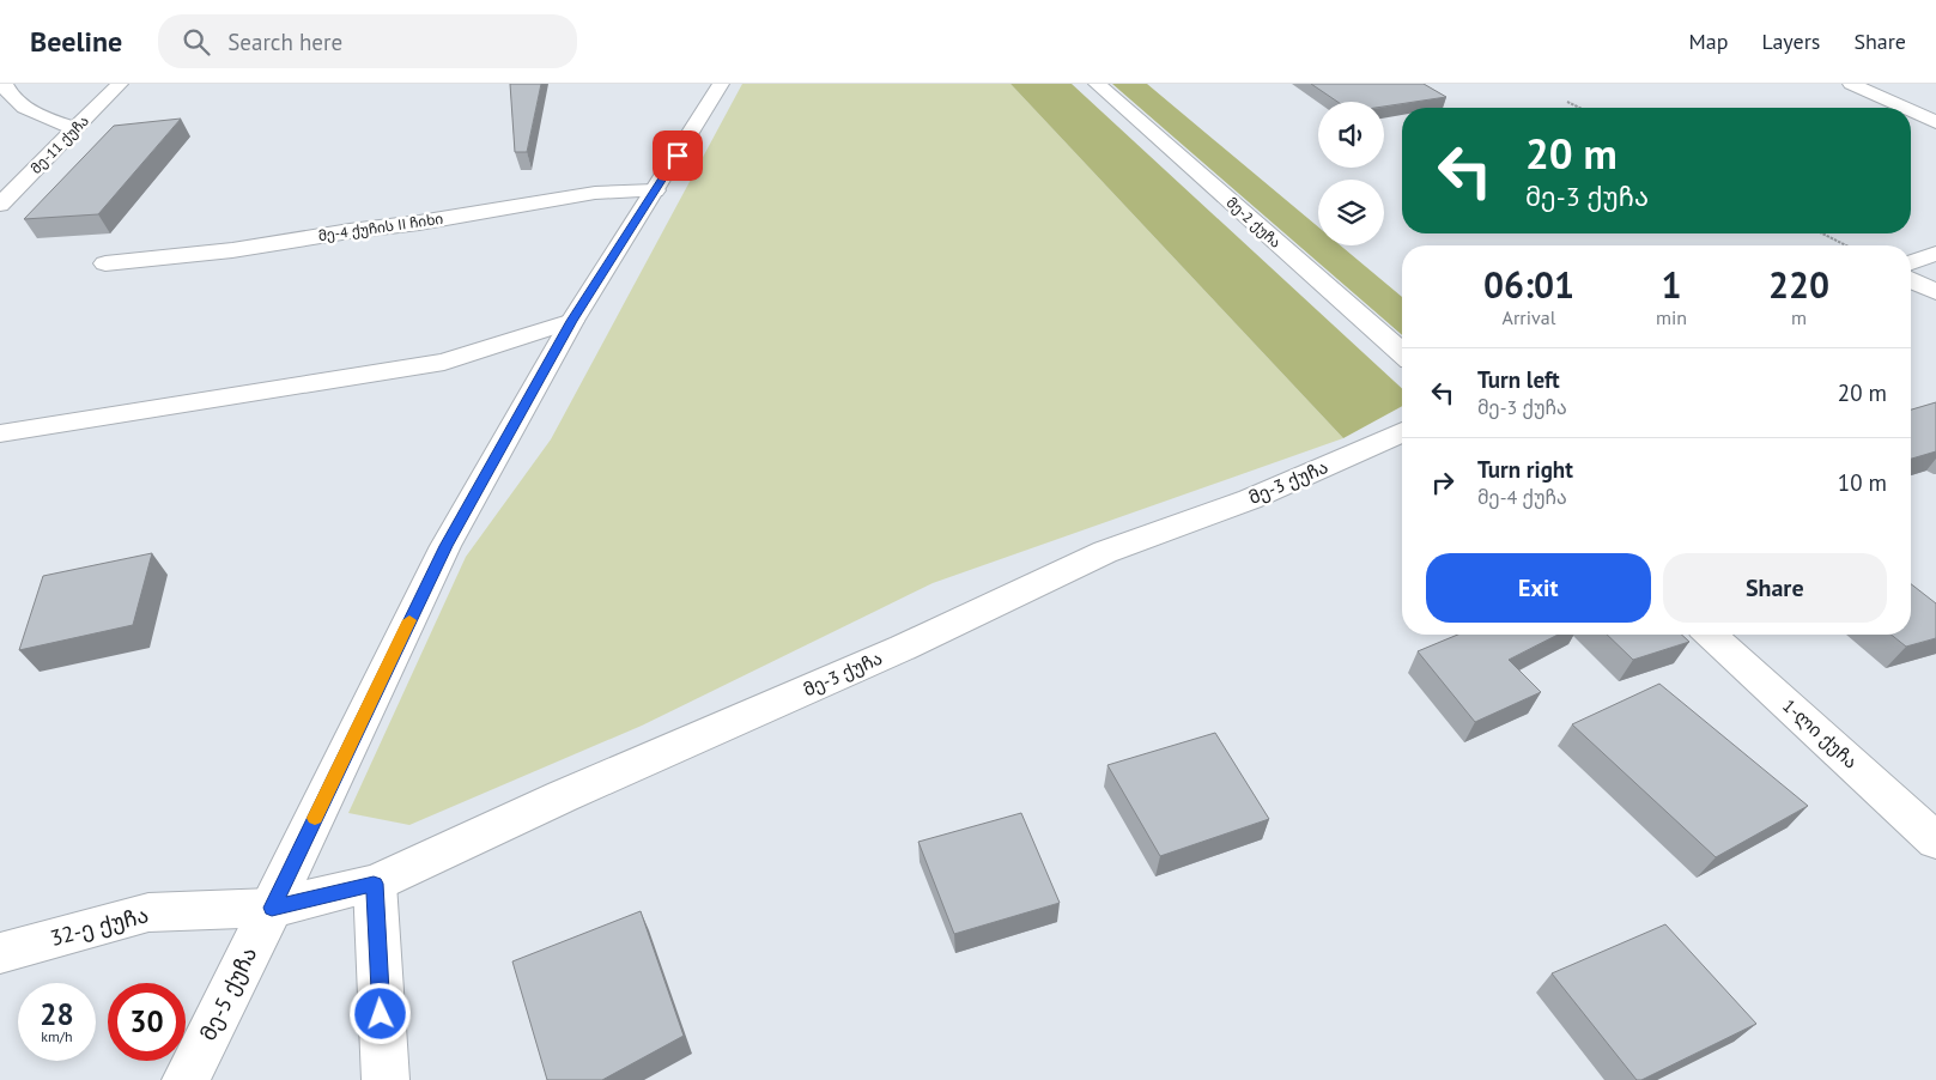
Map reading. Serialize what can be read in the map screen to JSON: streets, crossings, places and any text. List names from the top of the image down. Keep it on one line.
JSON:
{"streets":{"street":["მე-11 ქუჩა","მე-2 ქუჩა","მე-4 ქუჩის II ჩიხი","მე-3 ქუჩა","1-ლი ქუჩა","32-ე ქუჩა","მე-5 ქუჩა"]},"crossings":[["მე-4 ქუჩის II ჩიხი","მე-5 ქუჩა"],["მე-3 ქუჩა","32-ე ქუჩა"],["მე-3 ქუჩა","მე-5 ქუჩა"],["32-ე ქუჩა","მე-5 ქუჩა"]],"page":{"header":"Beeline","search":"Search here","nav":["Map","Layers","Share"],"turn":["20 m","მე-3 ქუჩა"],"eta":["06:01","Arrival","1","min","220","m"],"list":[{"name":"Turn left","note":"მე-3 ქუჩა","value":"20 m"},{"name":"Turn right","note":"მე-4 ქუჩა","value":"10 m"}],"buttons":["Exit","Share"],"speed":"28 km/h","limit":"30"}}
